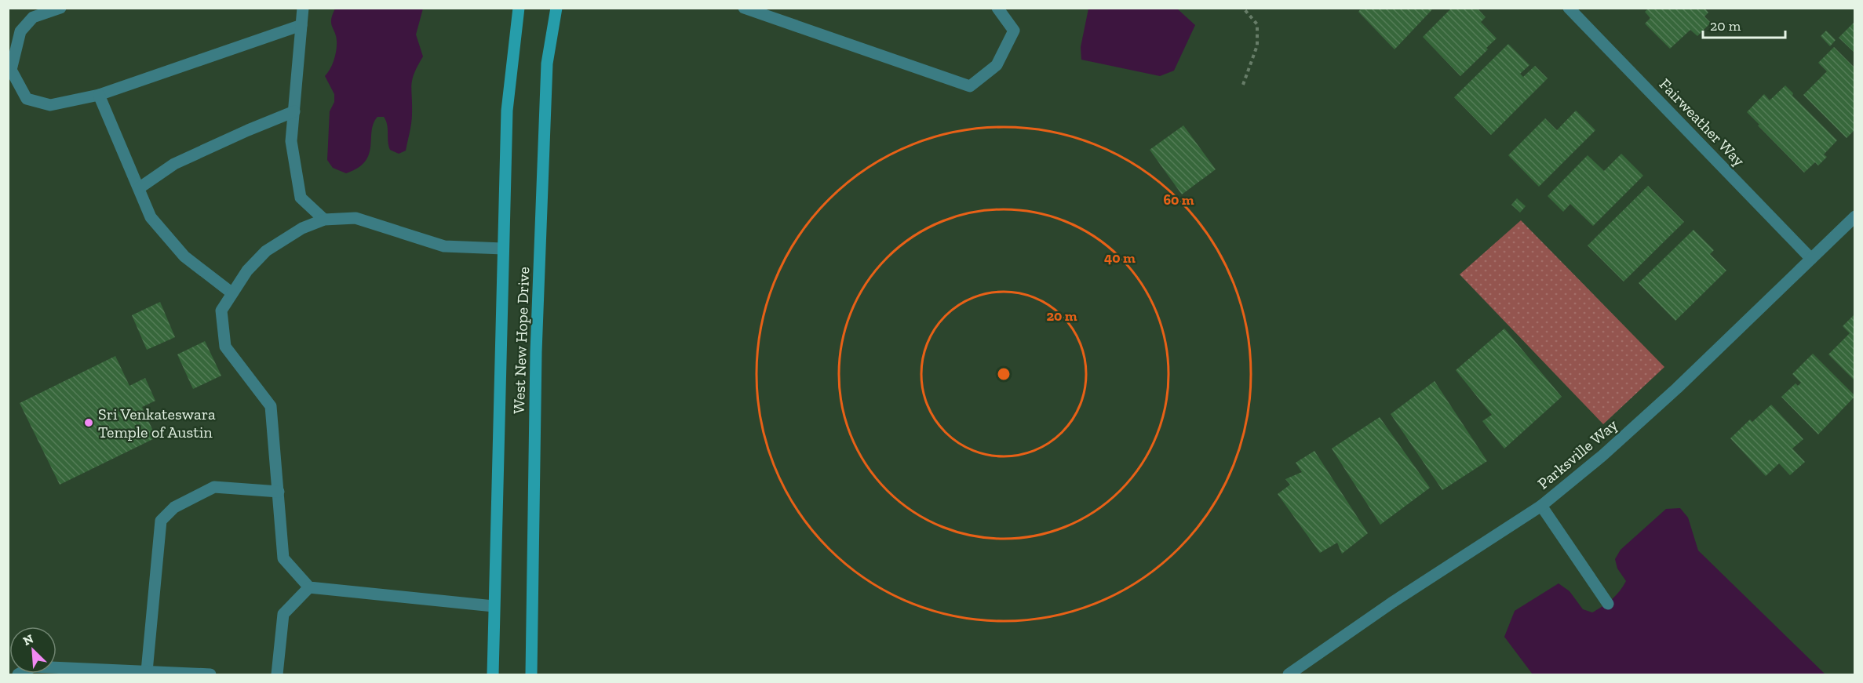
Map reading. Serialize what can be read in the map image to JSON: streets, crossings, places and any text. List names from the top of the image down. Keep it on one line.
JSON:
{"streets":{"main road":["West New Hope Drive"],"street":["Fairweather Way","Parksville Way"]},"crossings":[["Fairweather Way","Parksville Way"]],"places":["Sri Venkateswara Temple of Austin"],"scale_bar":"20 m","north":"top left","rings":["60 m","40 m","20 m"]}
